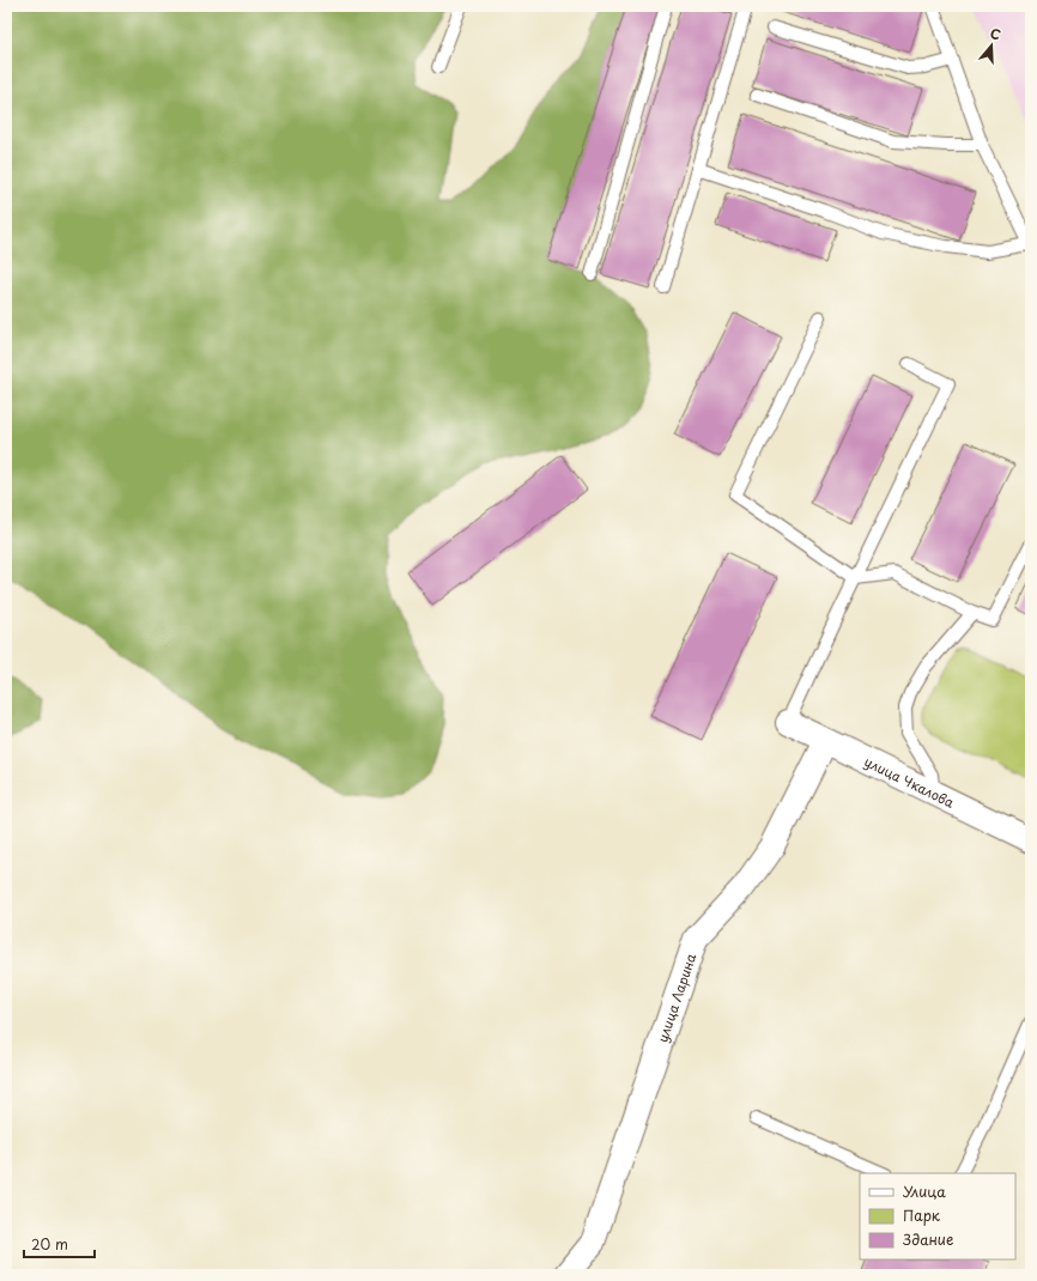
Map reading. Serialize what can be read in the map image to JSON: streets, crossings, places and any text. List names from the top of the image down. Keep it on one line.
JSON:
{"streets":{"street":["улица Чкалова","улица Ларина"]},"crossings":[["улица Чкалова","улица Ларина"]],"legend":["Улица","Парк","Здание"],"scale_bar":"20 m","north":"top"}
